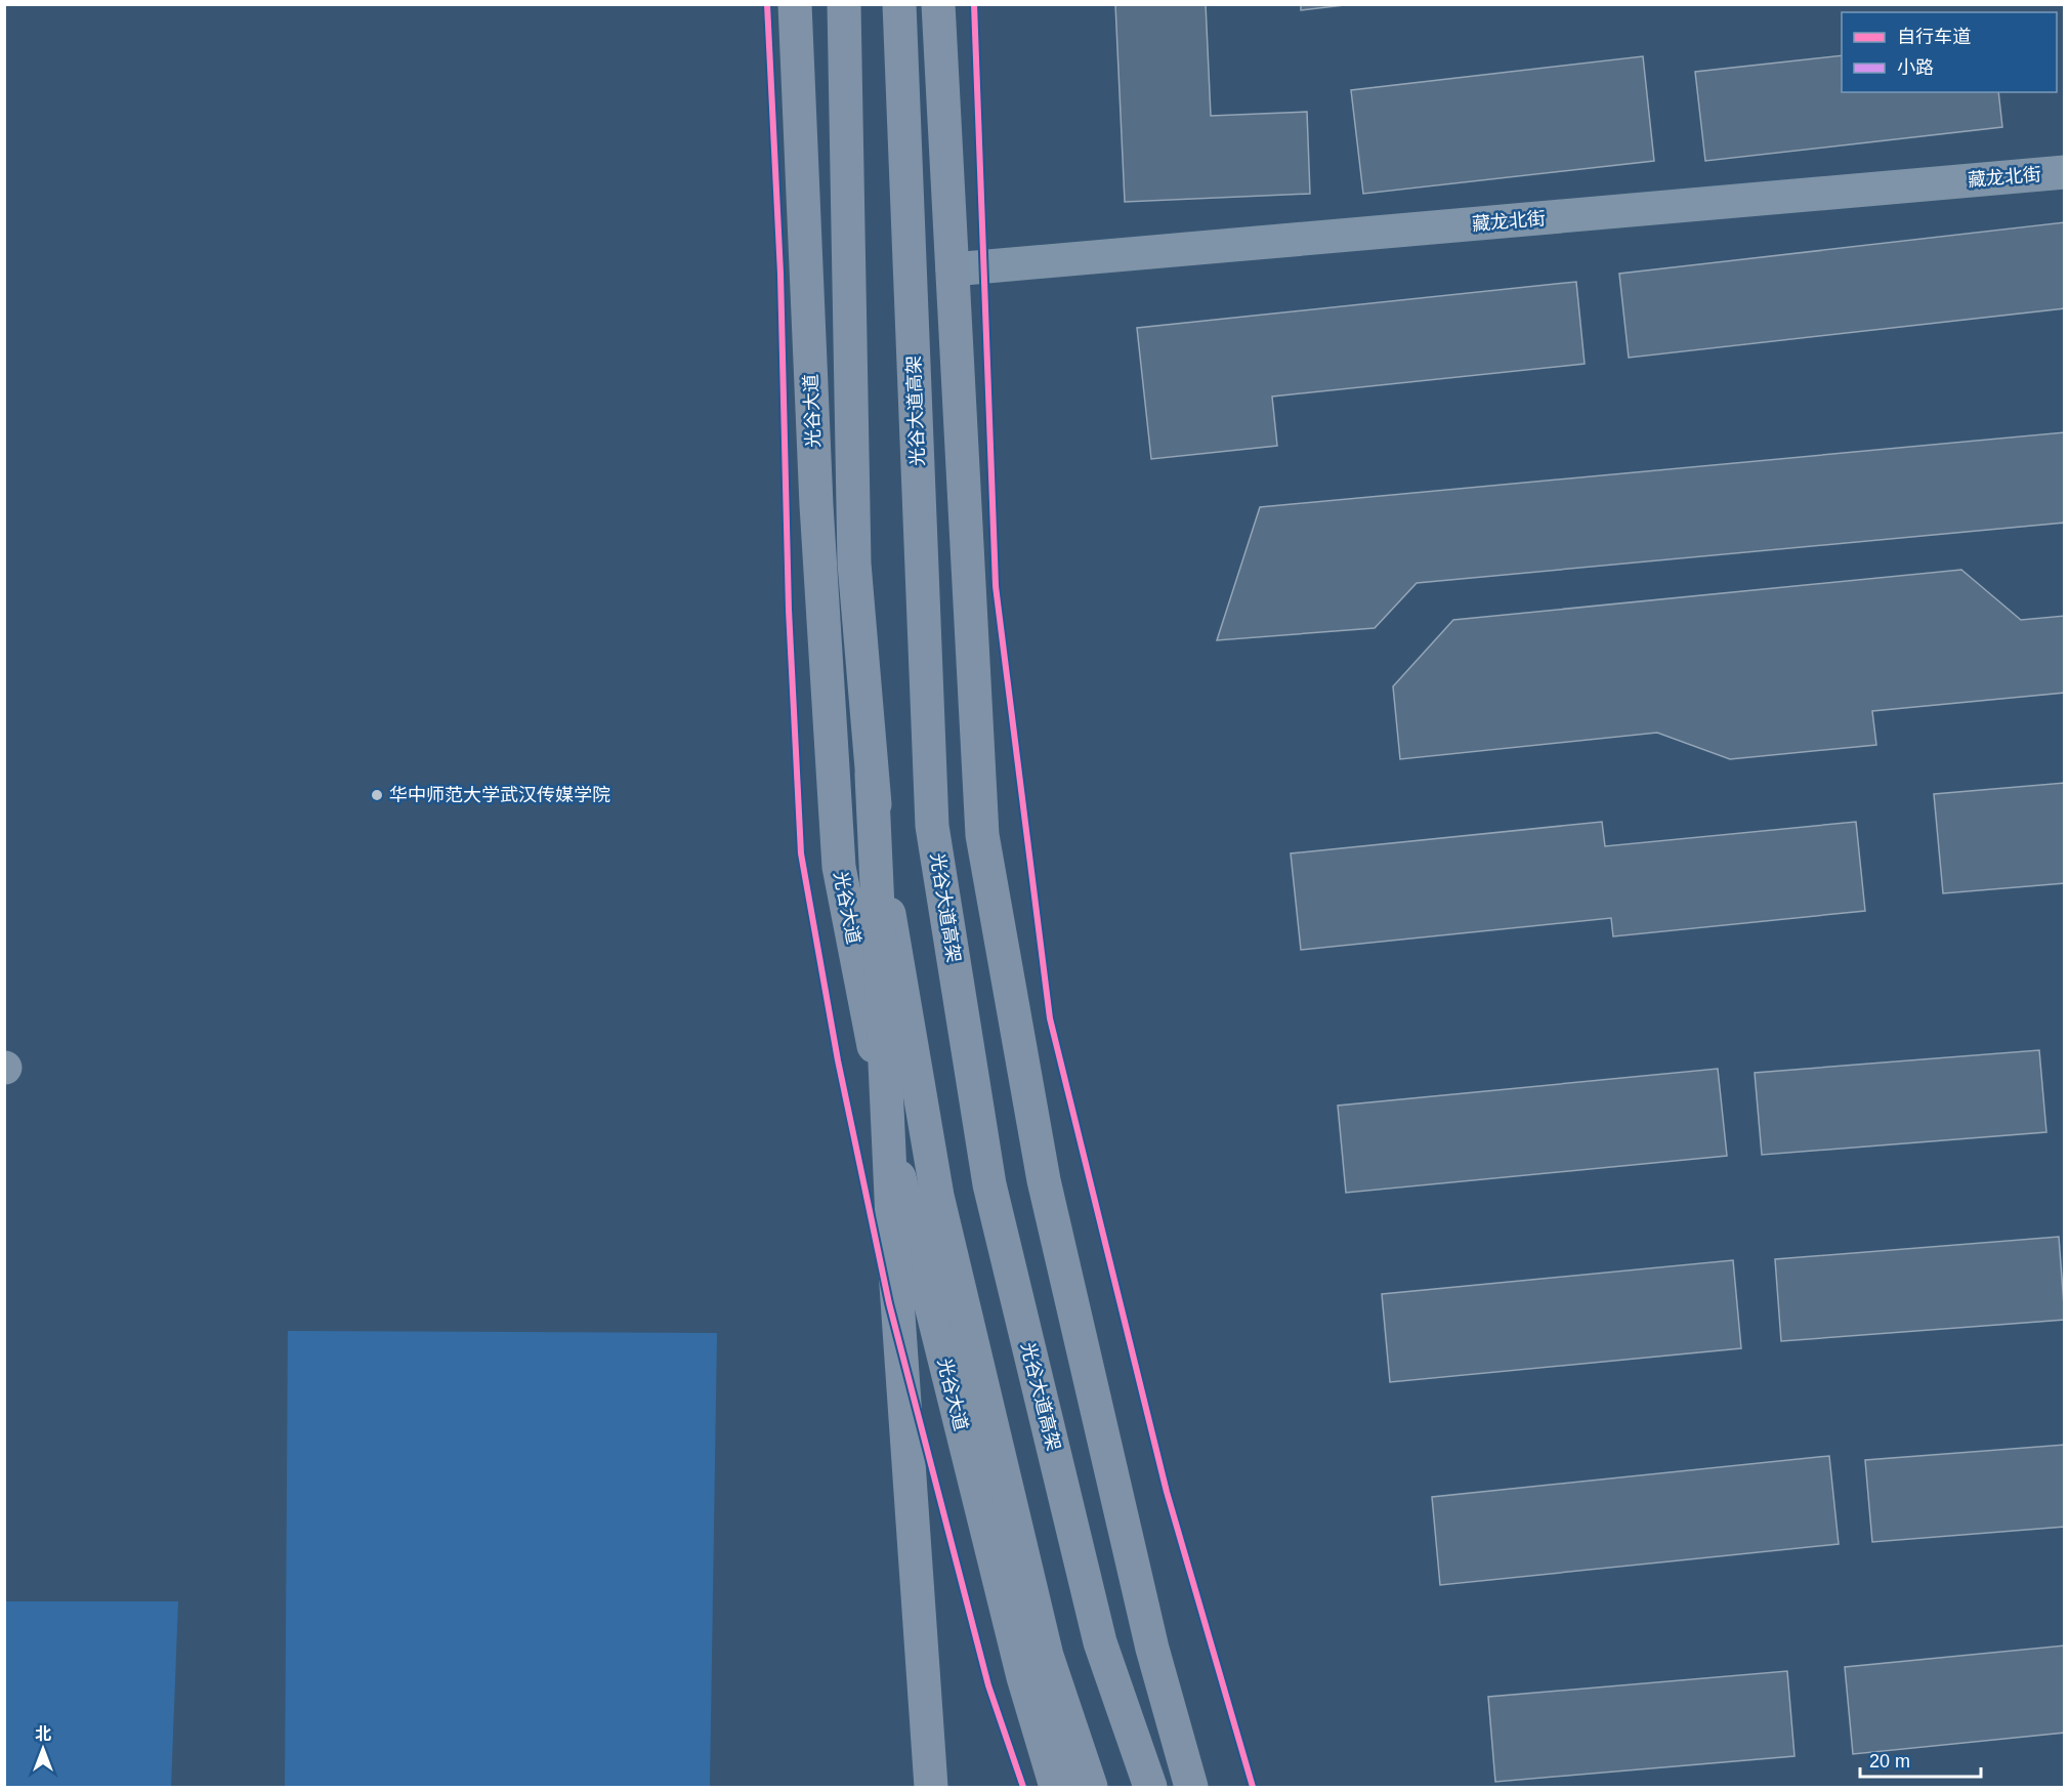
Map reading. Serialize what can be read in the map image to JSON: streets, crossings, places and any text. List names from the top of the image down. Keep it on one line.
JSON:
{"streets":{"main road":["光谷大道","光谷大道高架"],"street":["藏龙北街"]},"places":["华中师范大学武汉传媒学院"],"legend":["自行车道","小路"],"scale_bar":"20 m","north":"top"}
